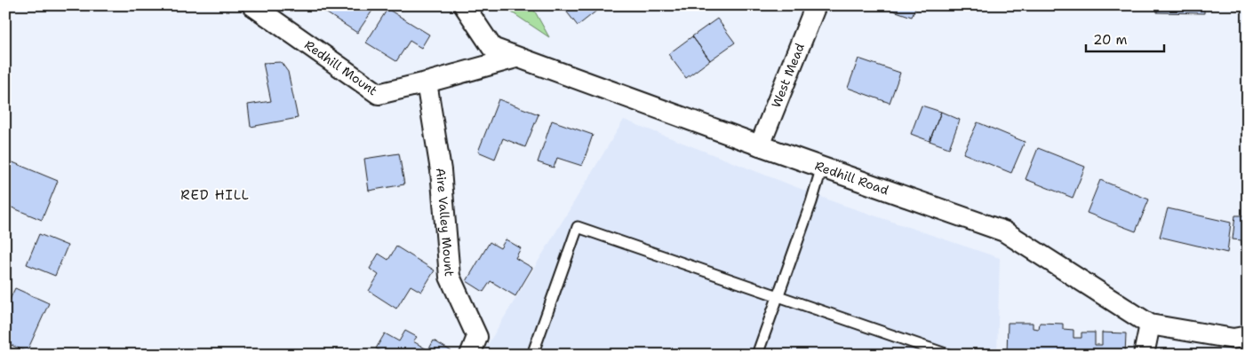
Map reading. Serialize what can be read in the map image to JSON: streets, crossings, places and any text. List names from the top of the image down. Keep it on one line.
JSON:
{"streets":{"street":["Redhill Mount","West Mead","Redhill Road","Aire Valley Mount"]},"crossings":[["Redhill Mount","Redhill Road"],["Redhill Mount","Aire Valley Mount"],["West Mead","Redhill Road"]],"districts":["RED HILL"],"scale_bar":"20 m"}
